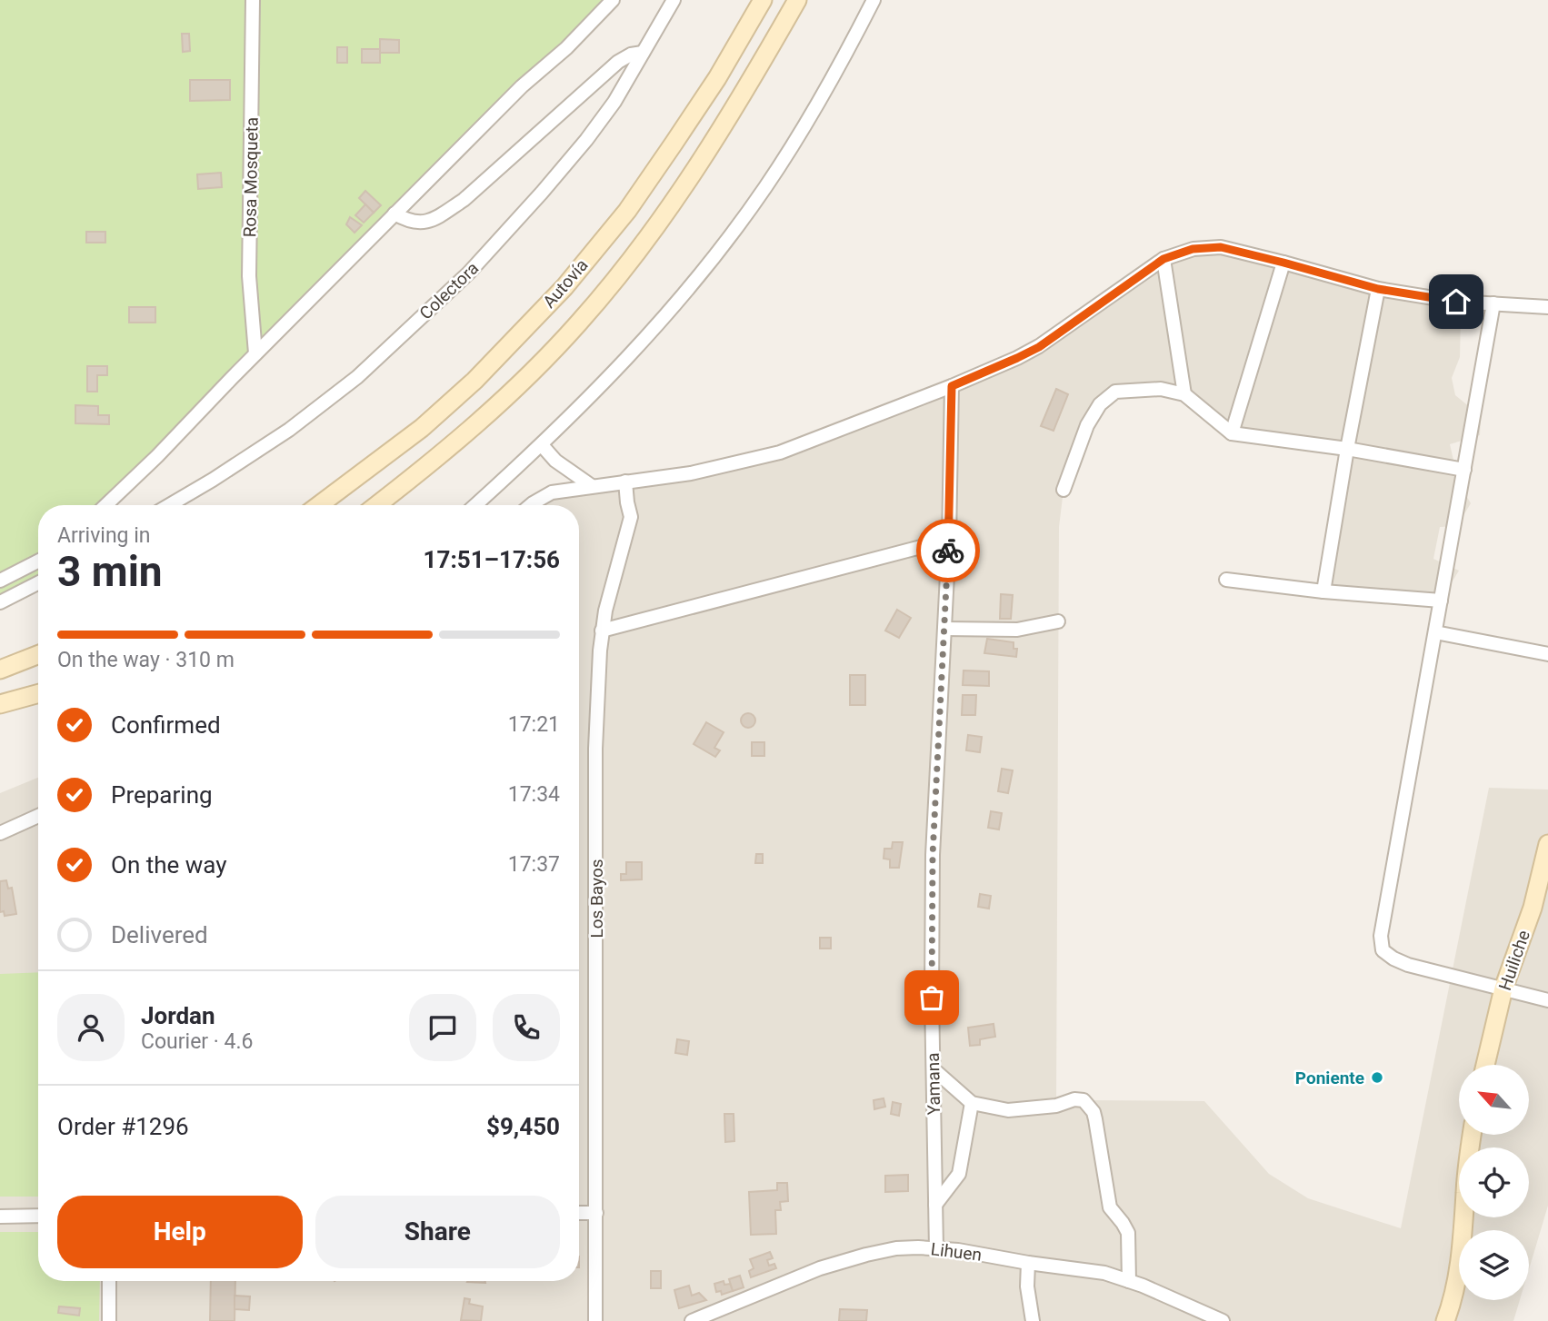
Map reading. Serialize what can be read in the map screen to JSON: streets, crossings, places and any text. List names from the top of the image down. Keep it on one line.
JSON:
{"streets":{"street":["Rosa Mosqueta","Autovía","Colectora","Los Bayos","Huiliche","Yamana","Lihuen"]},"crossings":[["Yamana","Lihuen"]],"places":["Poniente"],"north":"top left","page":{"heading":["3 min","Arriving in","17:51–17:56"],"panel":["Jordan","Courier · 4.6","Order #1296","$9,450"],"bar":"On the way · 310 m","list":[["Confirmed","17:21"],["Preparing","17:34"],["On the way","17:37"],"Delivered"],"buttons":["Help","Share"]}}
